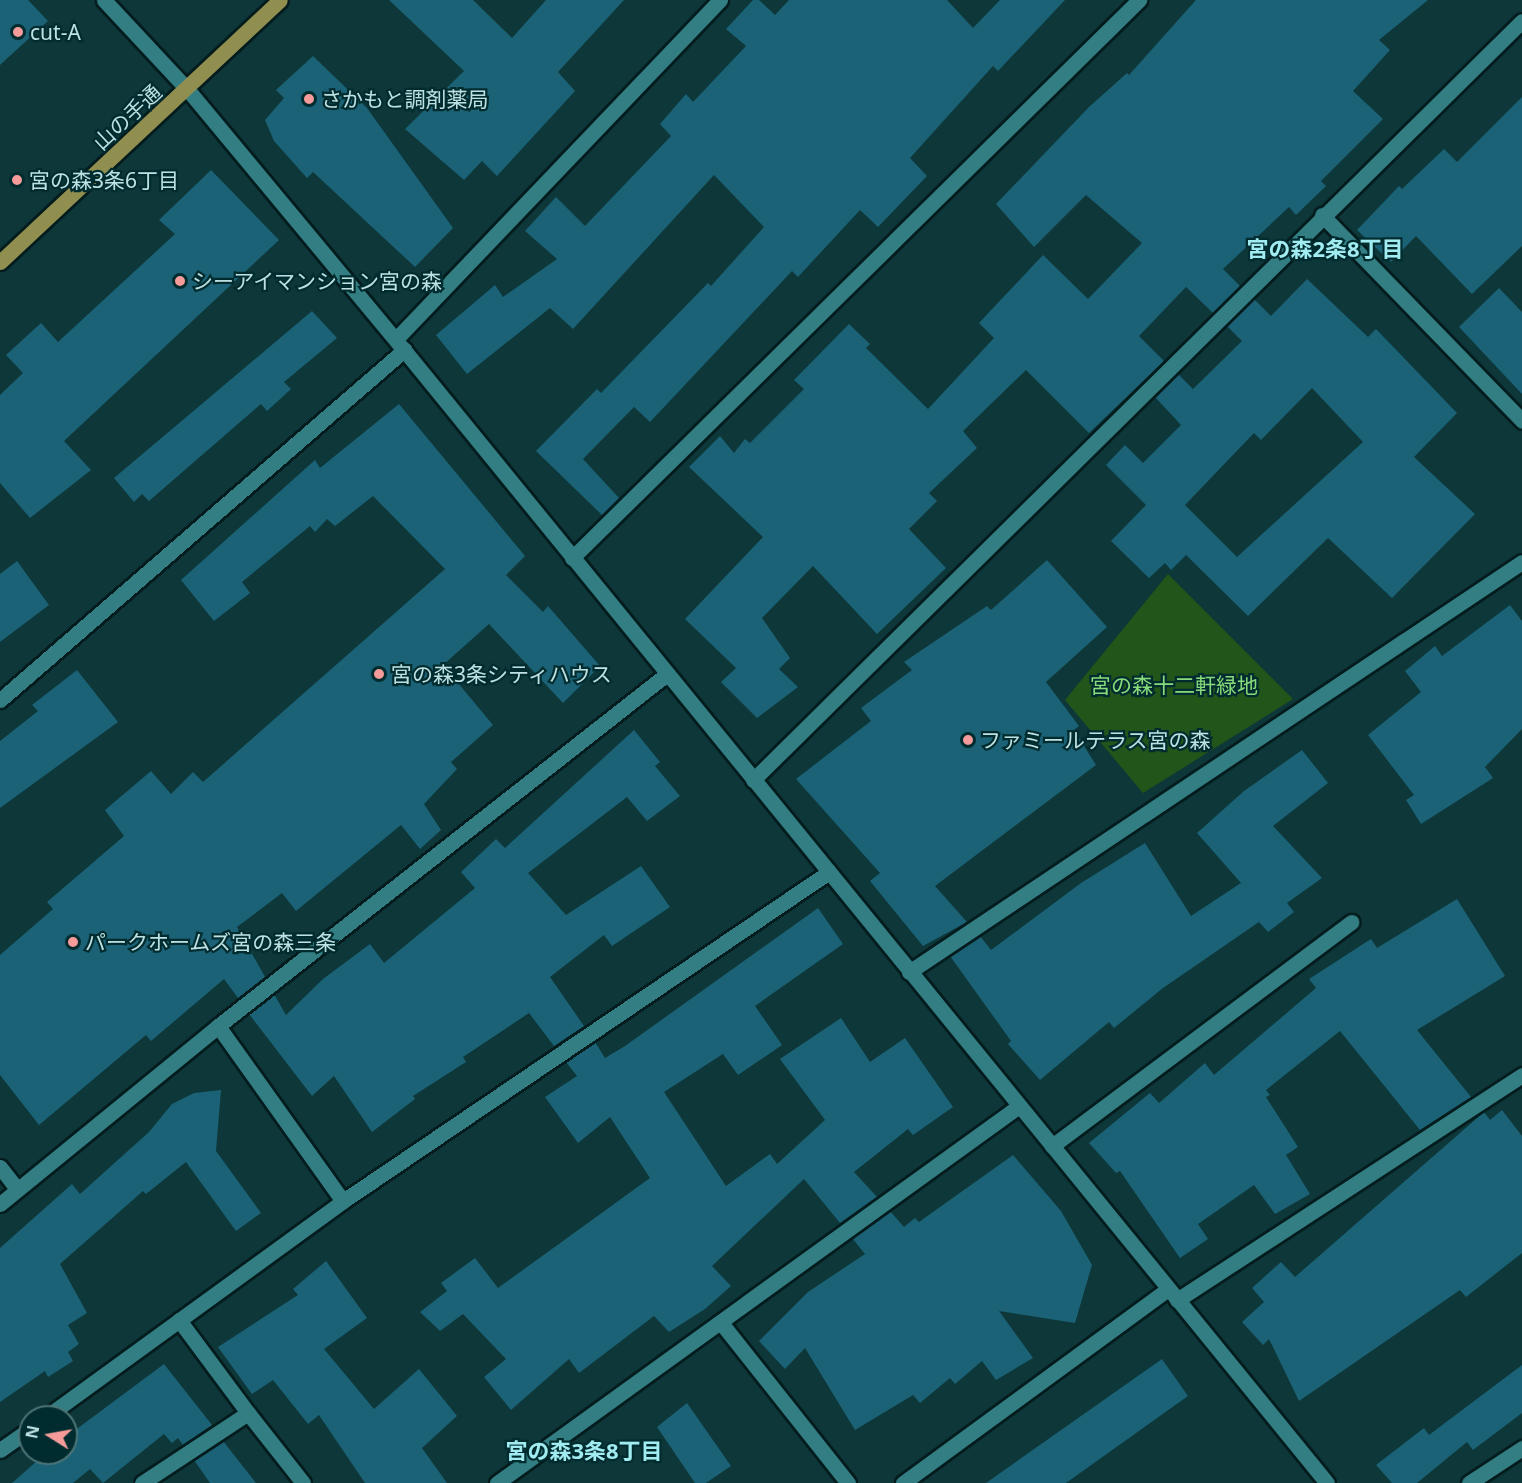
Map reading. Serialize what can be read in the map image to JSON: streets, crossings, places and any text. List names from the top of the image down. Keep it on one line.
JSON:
{"streets":{"main road":["山の手通"]},"districts":["宮の森2条8丁目","宮の森3条8丁目"],"parks":["宮の森十二軒緑地"],"places":["cut-A","さかもと調剤薬局","宮の森3条6丁目","シーアイマンション宮の森","宮の森3条シティハウス","ファミールテラス宮の森","パークホームズ宮の森三条"],"north":"left"}
